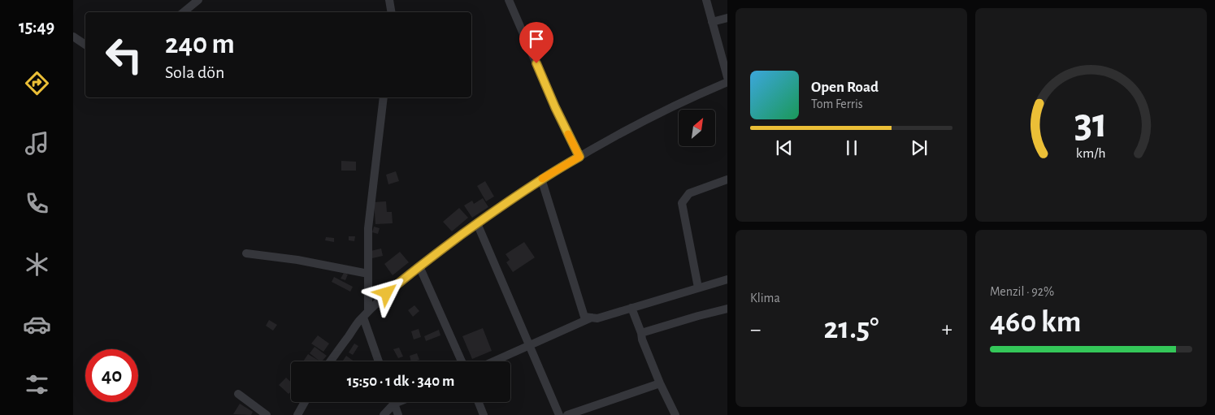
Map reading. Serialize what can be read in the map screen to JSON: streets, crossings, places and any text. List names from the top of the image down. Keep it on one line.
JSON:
{"north":"top right","page":{"tabs":"15:49","turn":["240 m","Sola dön"],"song":["Open Road","Tom Ferris"],"tile":["Klima",["Menzil · 92%","460 km"]],"heat":["−","21.5°","+"],"limit":"40","trip":"15:50 · 1 dk · 340 m","gauge":["31","km/h"]}}
